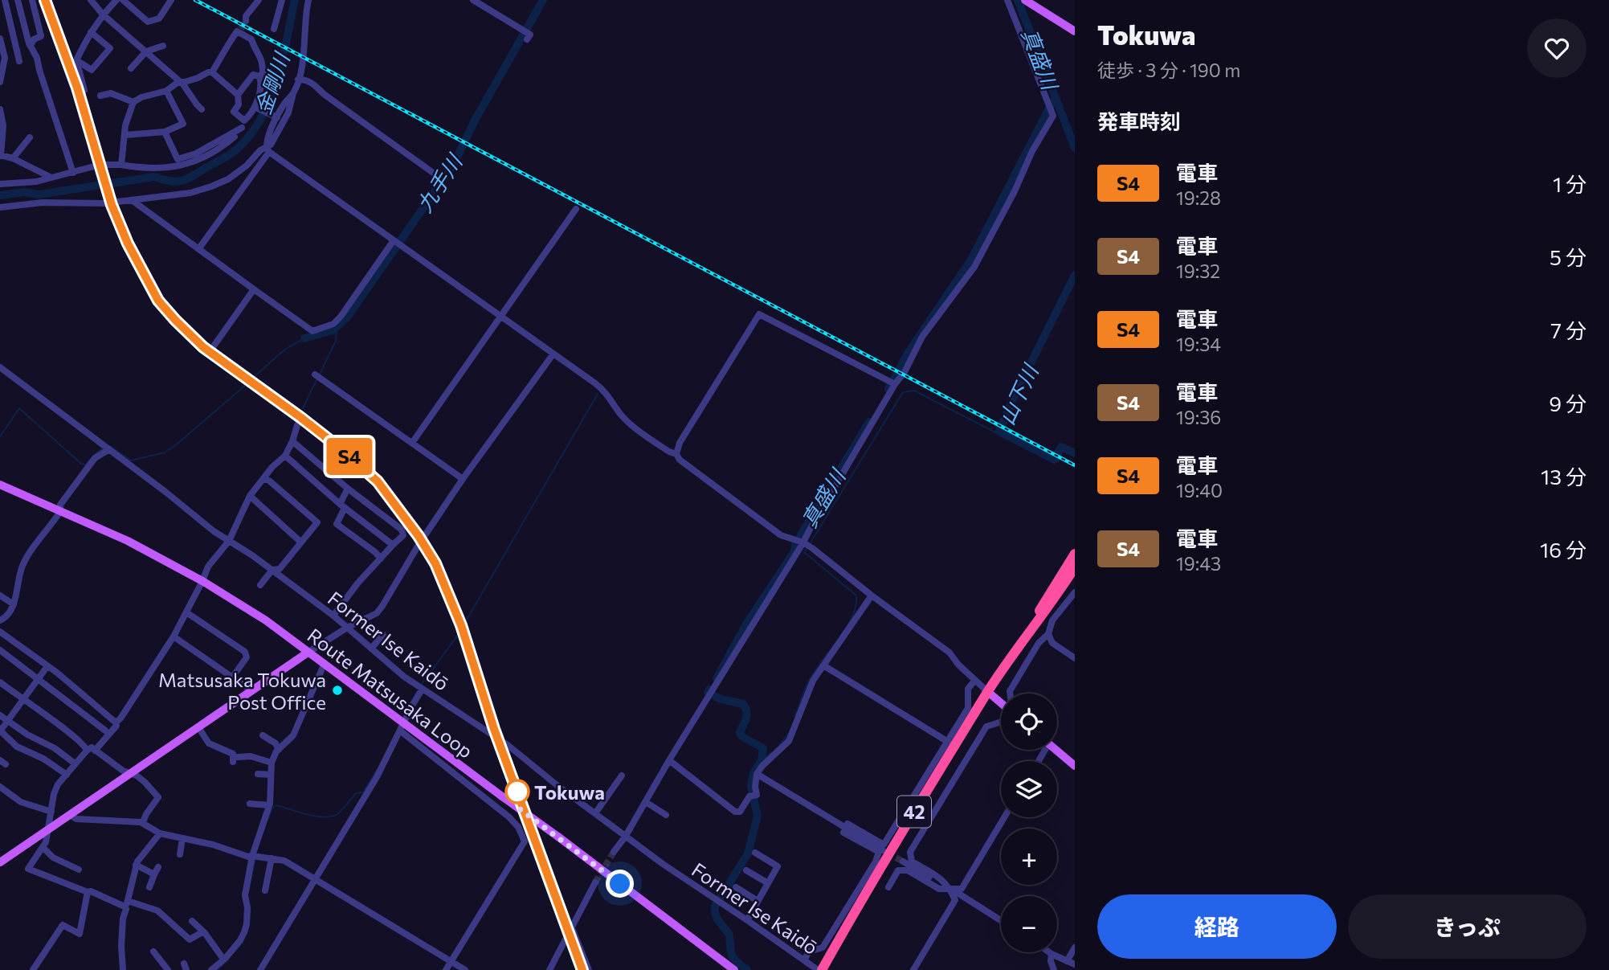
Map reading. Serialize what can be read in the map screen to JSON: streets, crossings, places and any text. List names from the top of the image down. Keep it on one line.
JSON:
{"streets":{"highway":["42"],"main road":["Route Matsusaka Loop"],"street":["Former Ise Kaidō"]},"crossings":[["Former Ise Kaidō","42"]],"water":["真盛川","金剛川","九手川","山下川"],"places":["Matsusaka Tokuwa Post Office","Tokuwa"],"page":{"on_map":"S4","heading":[["Tokuwa","徒歩 · 3 分 · 190 m"],"発車時刻"],"list":[{"mark":"S4","name":"電車","note":"19:28","value":"1 分"},{"mark":"S4","name":"電車","note":"19:32","value":"5 分"},{"mark":"S4","name":"電車","note":"19:34","value":"7 分"},{"mark":"S4","name":"電車","note":"19:36","value":"9 分"},{"mark":"S4","name":"電車","note":"19:40","value":"13 分"},{"mark":"S4","name":"電車","note":"19:43","value":"16 分"}],"map_buttons":["+","−"],"buttons":["経路","きっぷ"]}}
